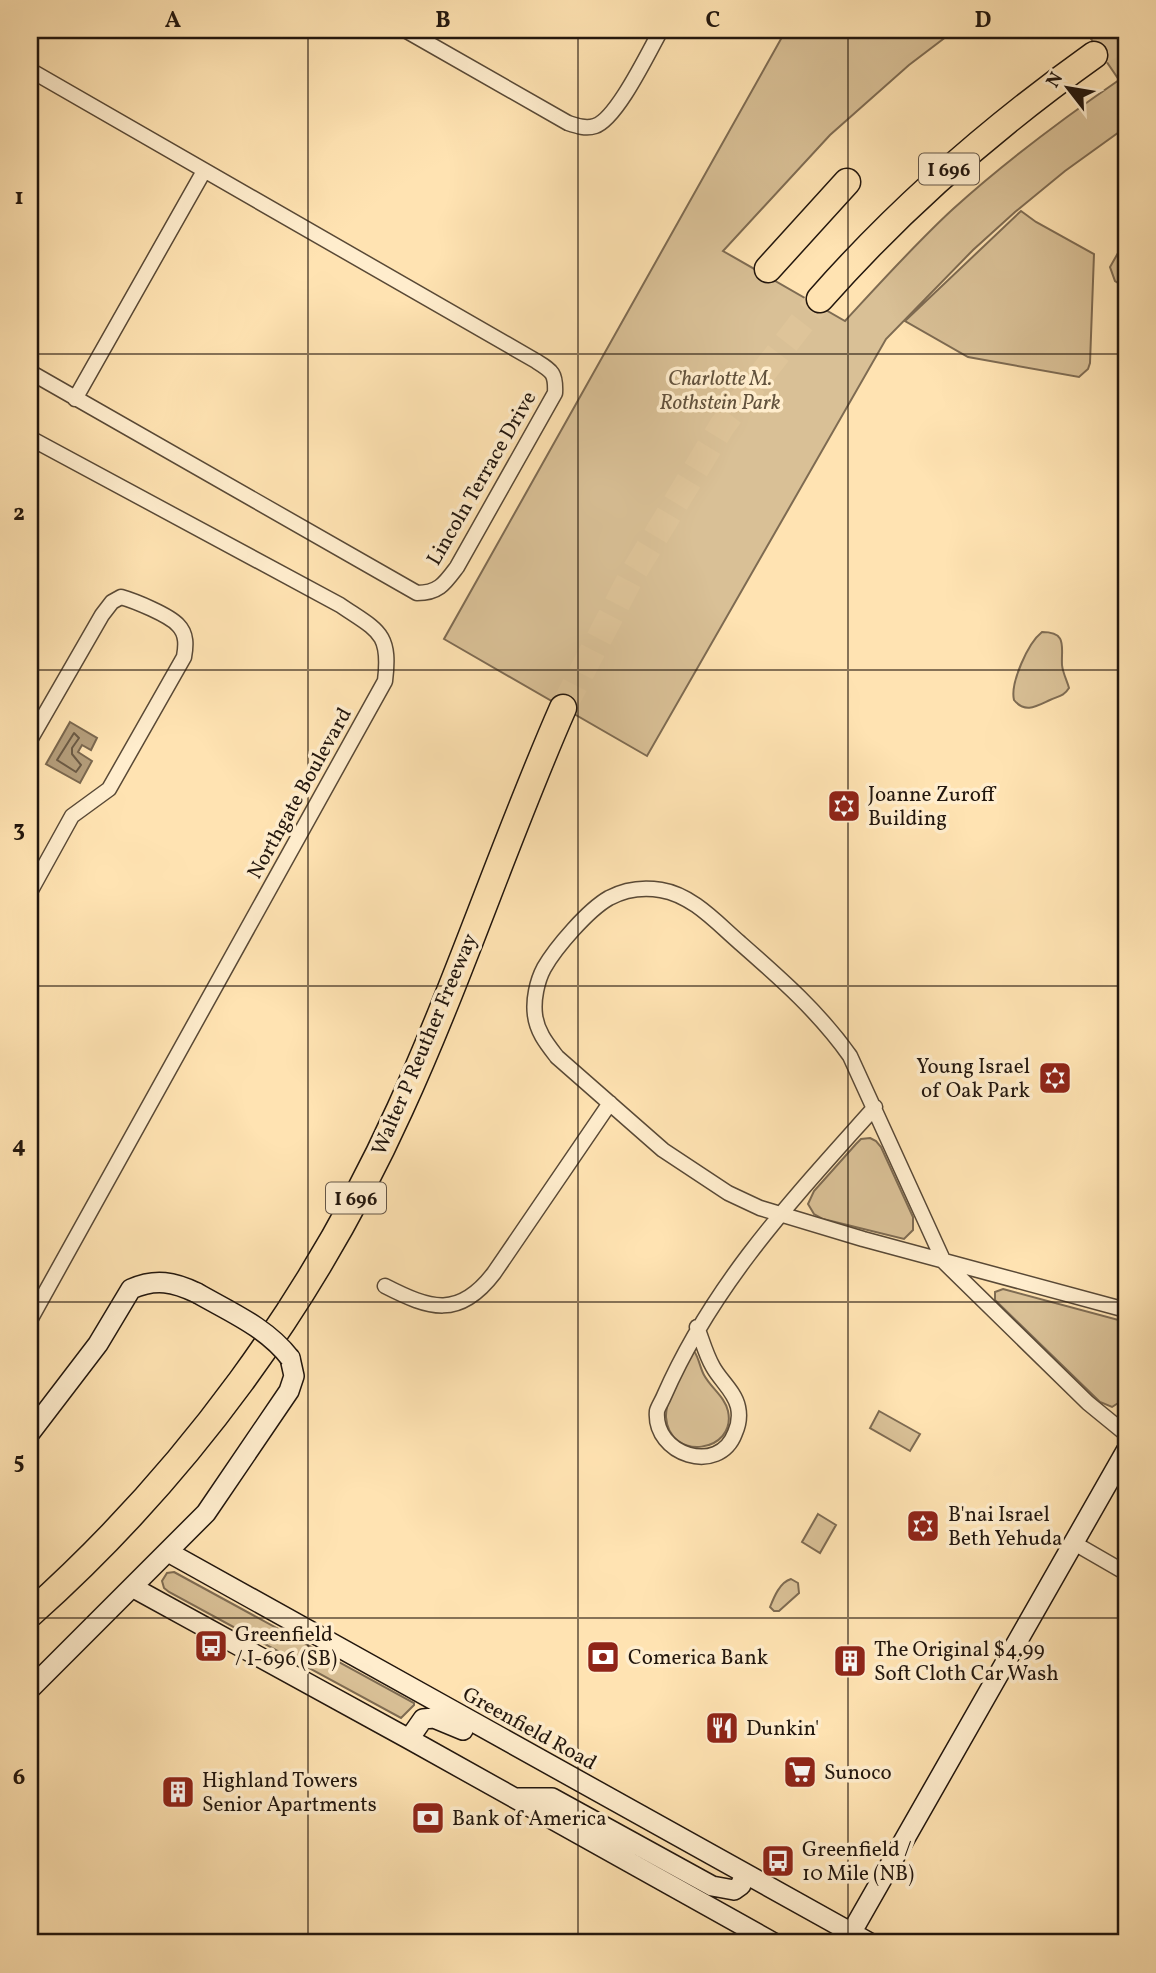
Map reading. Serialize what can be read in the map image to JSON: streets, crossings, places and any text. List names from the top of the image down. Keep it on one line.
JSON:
{"streets":{"highway":["I 696","Walter P Reuther Freeway"],"main road":["Greenfield Road"],"street":["Lincoln Terrace Drive","Northgate Boulevard"]},"parks":["Charlotte M. Rothstein Park"],"places":{"synagogue":["Joanne Zuroff Building","Young Israel of Oak Park","B'nai Israel Beth Yehuda"],"bus stop":["Greenfield / I-696 (SB)","Greenfield / 10 Mile (NB)"],"bank":["Comerica Bank","Bank of America"],"building":["The Original $4.99 Soft Cloth Car Wash","Highland Towers Senior Apartments"],"restaurant":["Dunkin'"],"supermarket":["Sunoco"]},"north":"top left","grid":{"columns":["A","B","C","D"],"rows":["1","2","3","4","5","6"]}}
